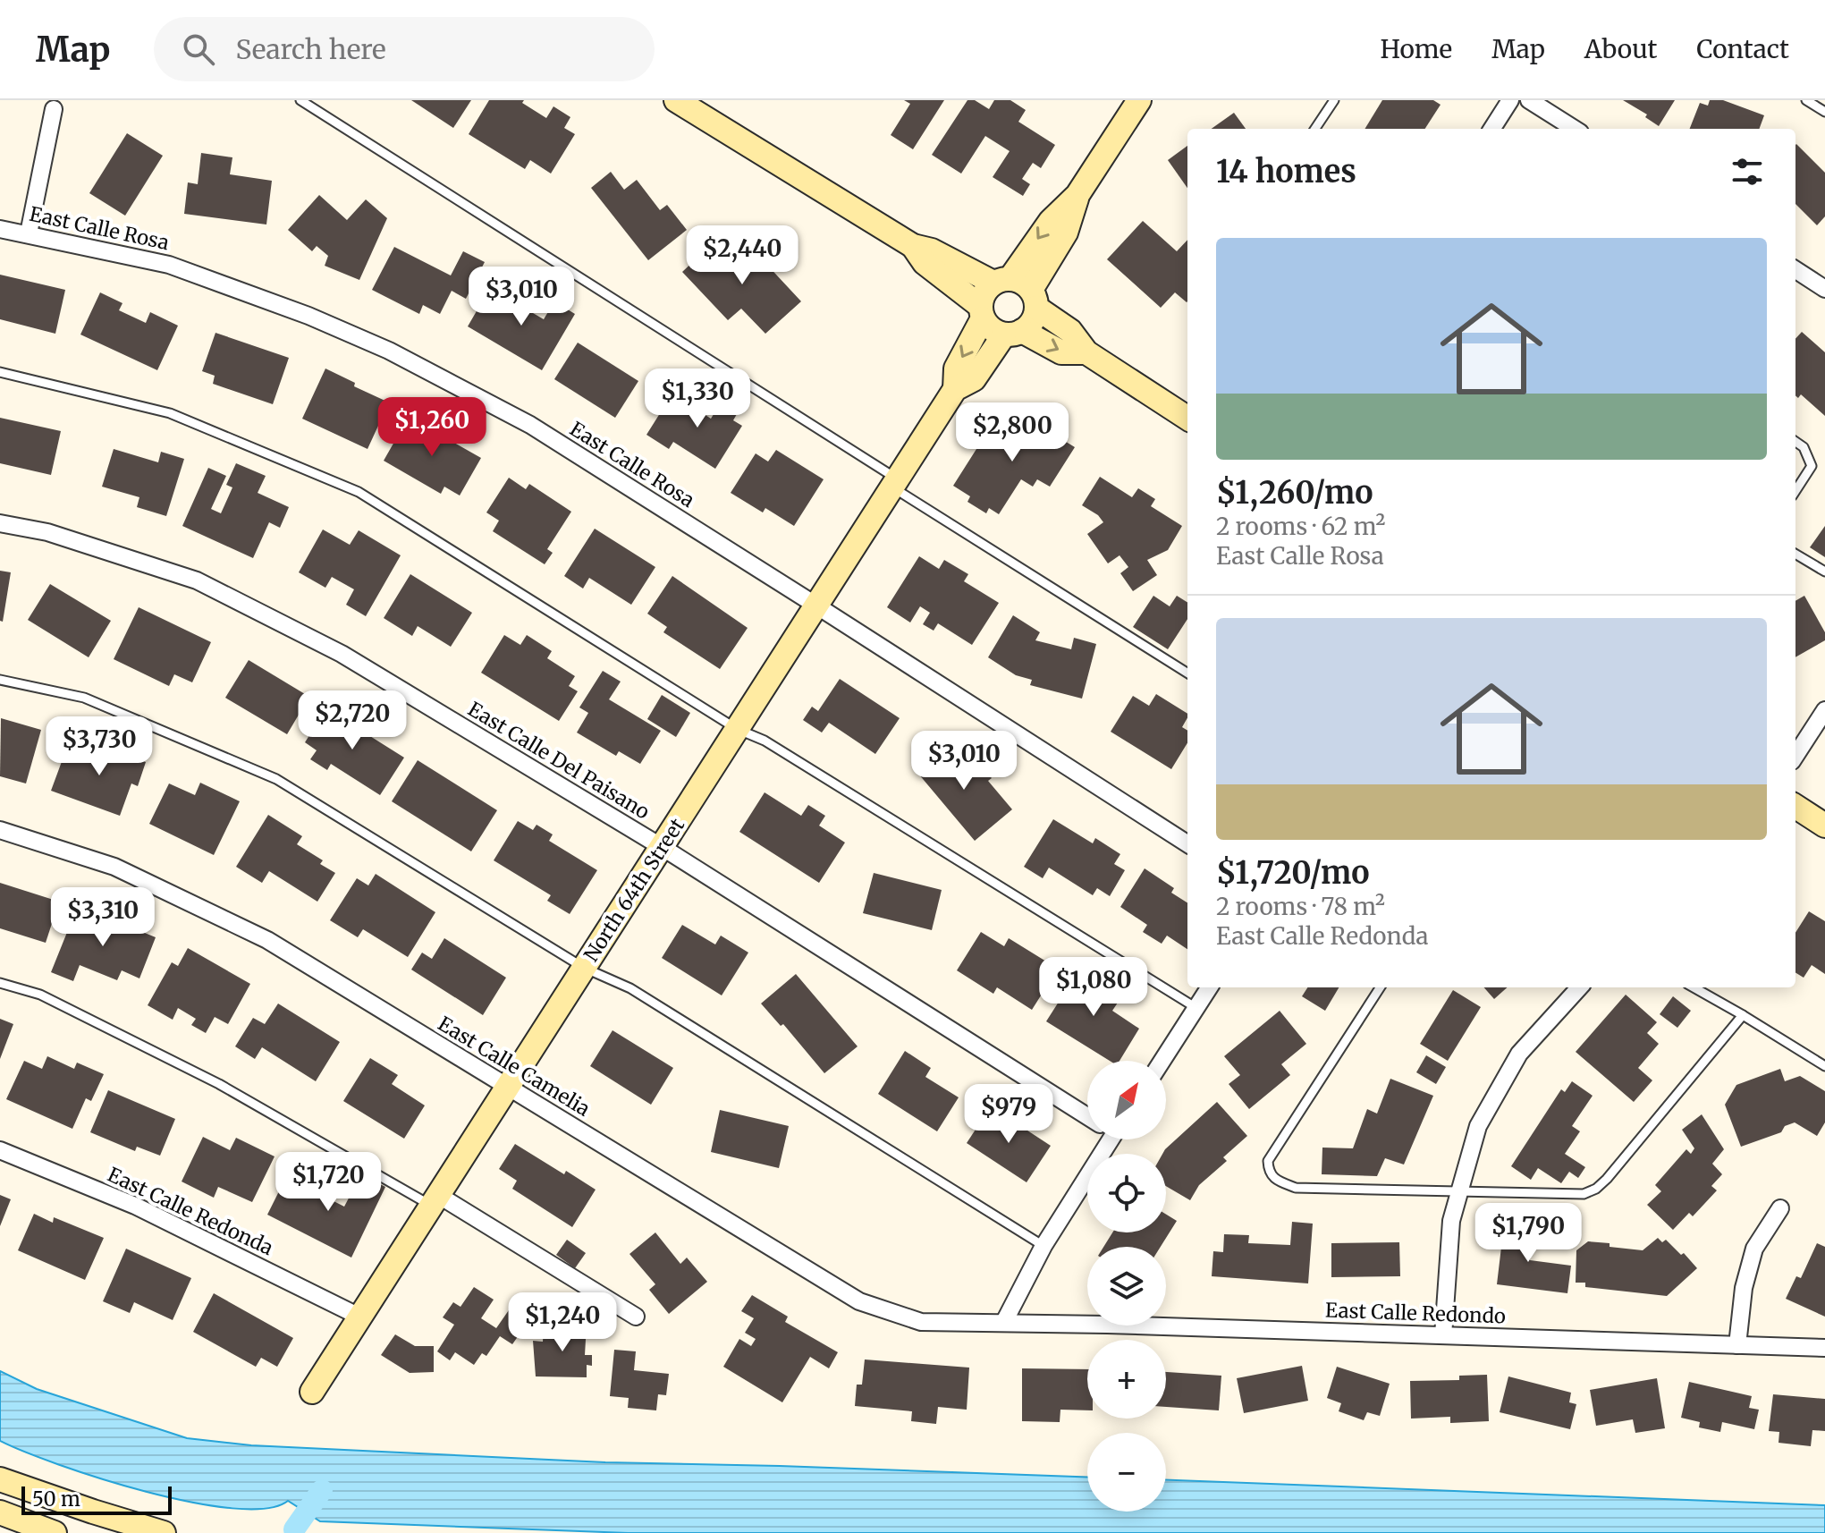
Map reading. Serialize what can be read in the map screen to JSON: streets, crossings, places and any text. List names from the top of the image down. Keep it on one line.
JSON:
{"streets":{"street":["East Calle Rosa","East Calle Del Paisano","North 64th Street","East Calle Camelia","East Calle Redonda","East Calle Redondo"]},"crossings":[["East Calle Rosa","North 64th Street"],["East Calle Del Paisano","North 64th Street"],["North 64th Street","East Calle Camelia"],["North 64th Street","East Calle Redonda"],["East Calle Camelia","East Calle Redondo"]],"scale_bar":"50 m","north":"top right","page":{"header":"Map","search":"Search here","nav":["Home","Map","About","Contact"],"heading":"14 homes","list":[{"name":"$1,260/mo","note":"2 rooms · 62 m² · East Calle Rosa"},{"name":"$1,720/mo","note":"2 rooms · 78 m² · East Calle Redonda"}],"price":["$2,440","$3,010","$1,330","$1,260","$2,800","$2,720","$3,730","$3,010","$3,310","$1,080","$979","$1,720","$1,790","$1,240"],"map_buttons":["+","−"],"scale":"50 m"}}
